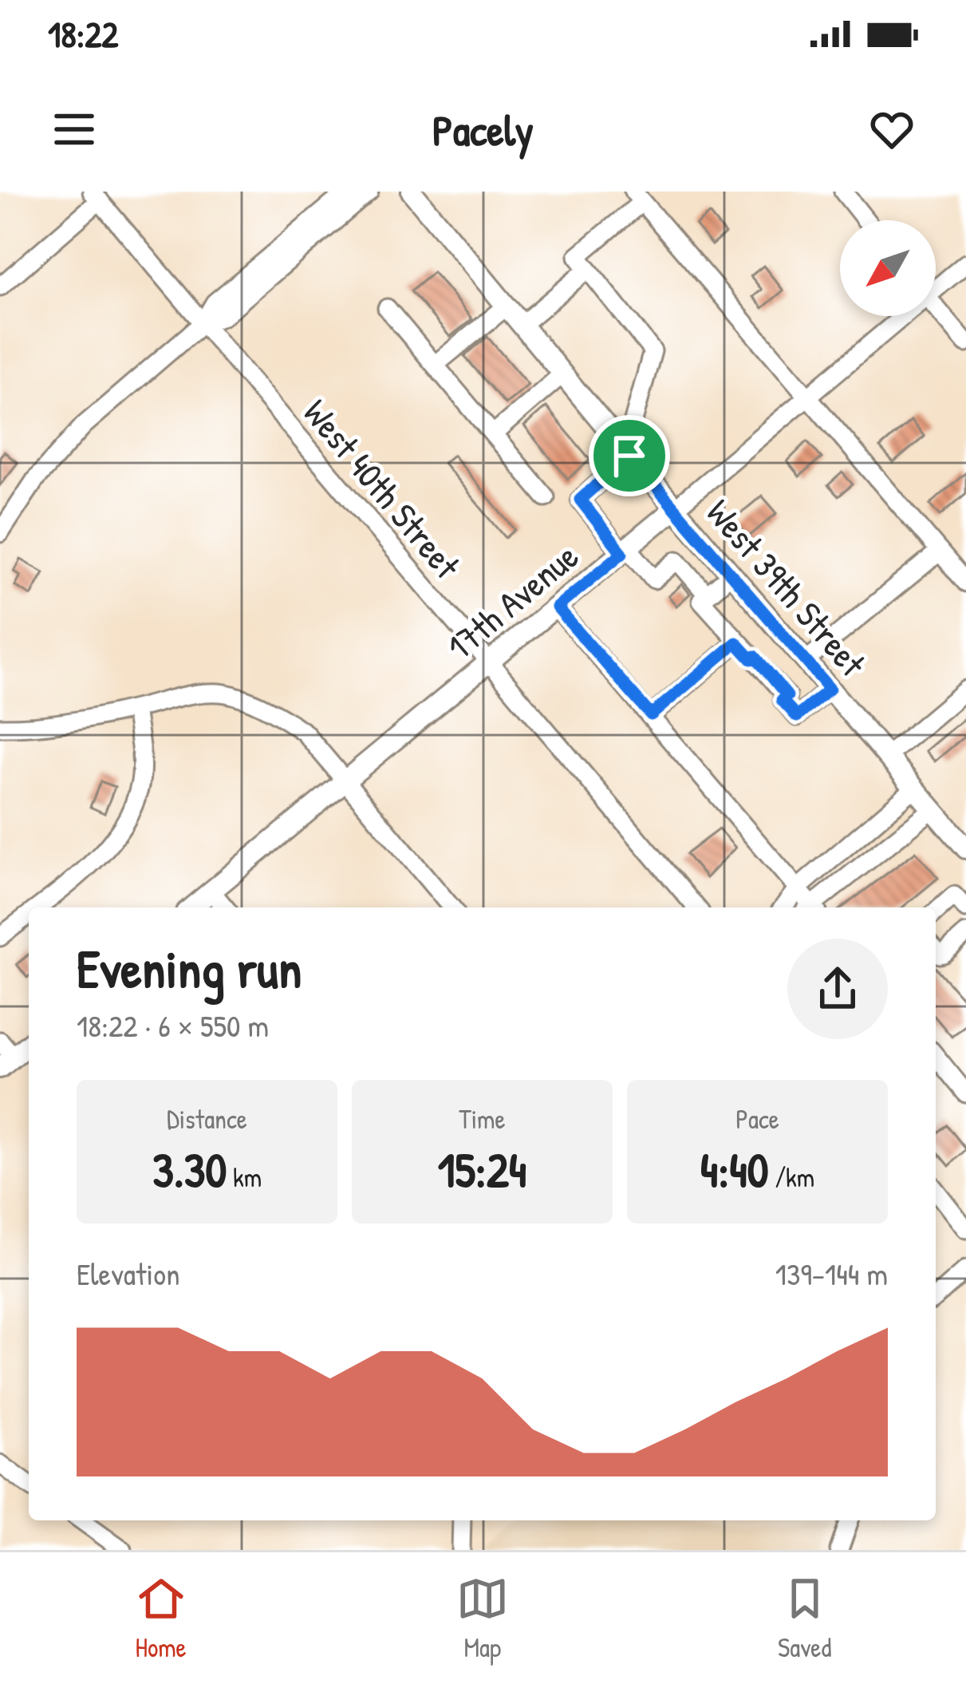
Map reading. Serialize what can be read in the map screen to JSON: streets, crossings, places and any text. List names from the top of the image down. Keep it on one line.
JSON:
{"streets":{"main road":["West 39th Street","17th Avenue"],"street":["West 40th Street"]},"crossings":[["West 40th Street","17th Avenue"],["West 39th Street","17th Avenue"]],"north":"bottom left","page":{"status":"18:22","header":"Pacely","heading":["Evening run","18:22 · 6 × 550 m"],"stats":[["Distance","3.30 km"],["Time","15:24"],["Pace","4:40 /km"]],"chart":["Elevation","139–144 m"],"tabs":["Home","Map","Saved"]}}
